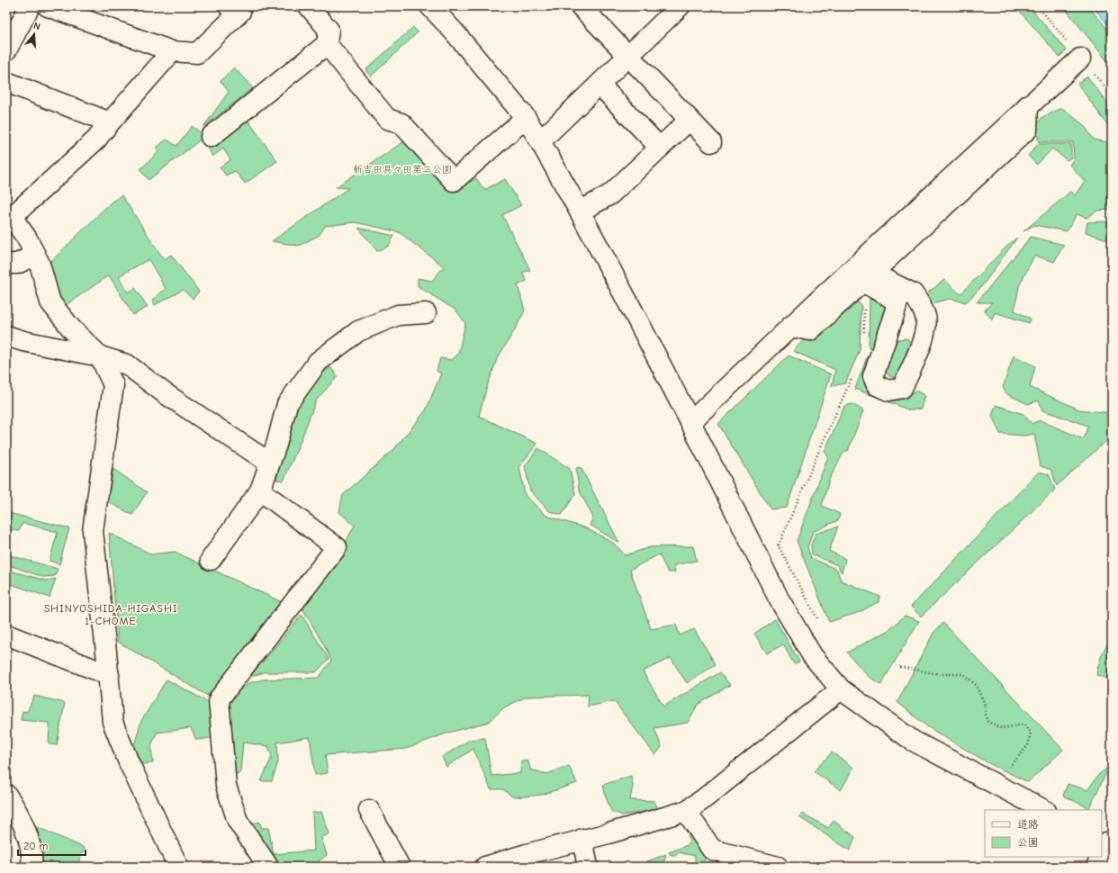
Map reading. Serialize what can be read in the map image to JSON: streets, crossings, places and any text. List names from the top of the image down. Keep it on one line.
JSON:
{"districts":["SHINYOSHIDA-HIGASHI 1-CHOME"],"parks":["新吉田具々田第二公園"],"legend":["道路","公園"],"scale_bar":"20 m","north":"top"}
